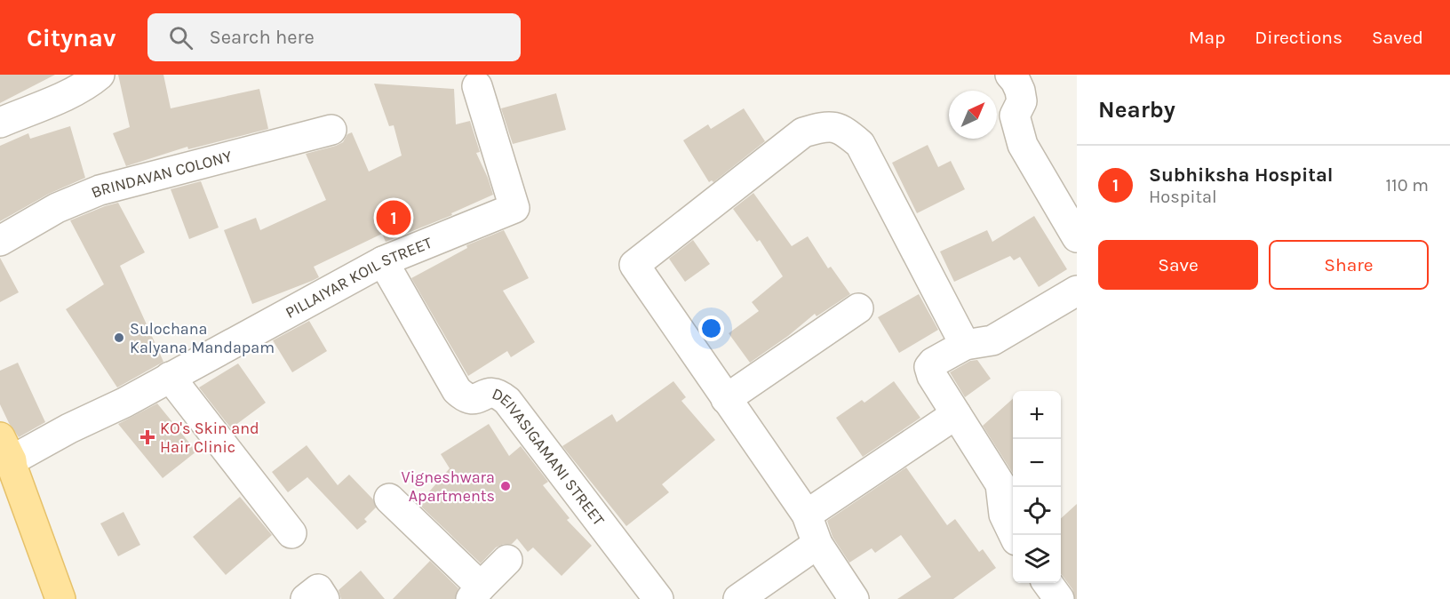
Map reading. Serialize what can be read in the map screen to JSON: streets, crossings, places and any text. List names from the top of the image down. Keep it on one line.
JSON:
{"streets":{"street":["BRINDAVAN COLONY","PILLAIYAR KOIL STREET","DEIVASIGAMANI STREET"]},"crossings":[["PILLAIYAR KOIL STREET","DEIVASIGAMANI STREET"]],"places":{"other":["Sulochana Kalyana Mandapam","Vigneshwara Apartments"],"health":["KO's Skin and Hair Clinic"]},"north":"top right","page":{"header":"Citynav","search":"Search here","nav":["Map","Directions","Saved"],"heading":"Nearby","list":[{"mark":"1","name":"Subhiksha Hospital","note":"Hospital","value":"110 m"}],"pins":"1","buttons":["Save","Share"],"map_buttons":["+","−"]}}
